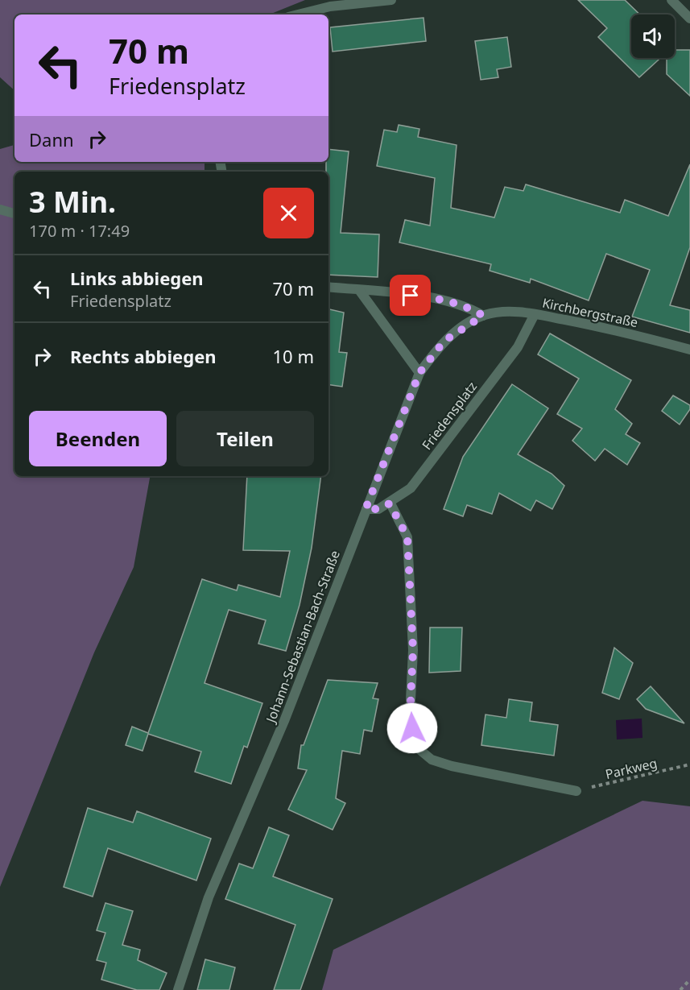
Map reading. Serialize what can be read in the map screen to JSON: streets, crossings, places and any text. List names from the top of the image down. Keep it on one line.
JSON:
{"streets":{"street":["Kirchbergstraße","Friedensplatz","Johann-Sebastian-Bach-Straße"],"path":["Parkweg"]},"crossings":[["Kirchbergstraße","Friedensplatz"],["Kirchbergstraße","Johann-Sebastian-Bach-Straße"],["Friedensplatz","Johann-Sebastian-Bach-Straße"]],"page":{"turn":["70 m","Friedensplatz"],"then":"Dann","heading":["3 Min.","170 m · 17:49"],"list":[{"name":"Links abbiegen","note":"Friedensplatz","value":"70 m"},{"name":"Rechts abbiegen","value":"10 m"}],"buttons":["Beenden","Teilen"]}}
